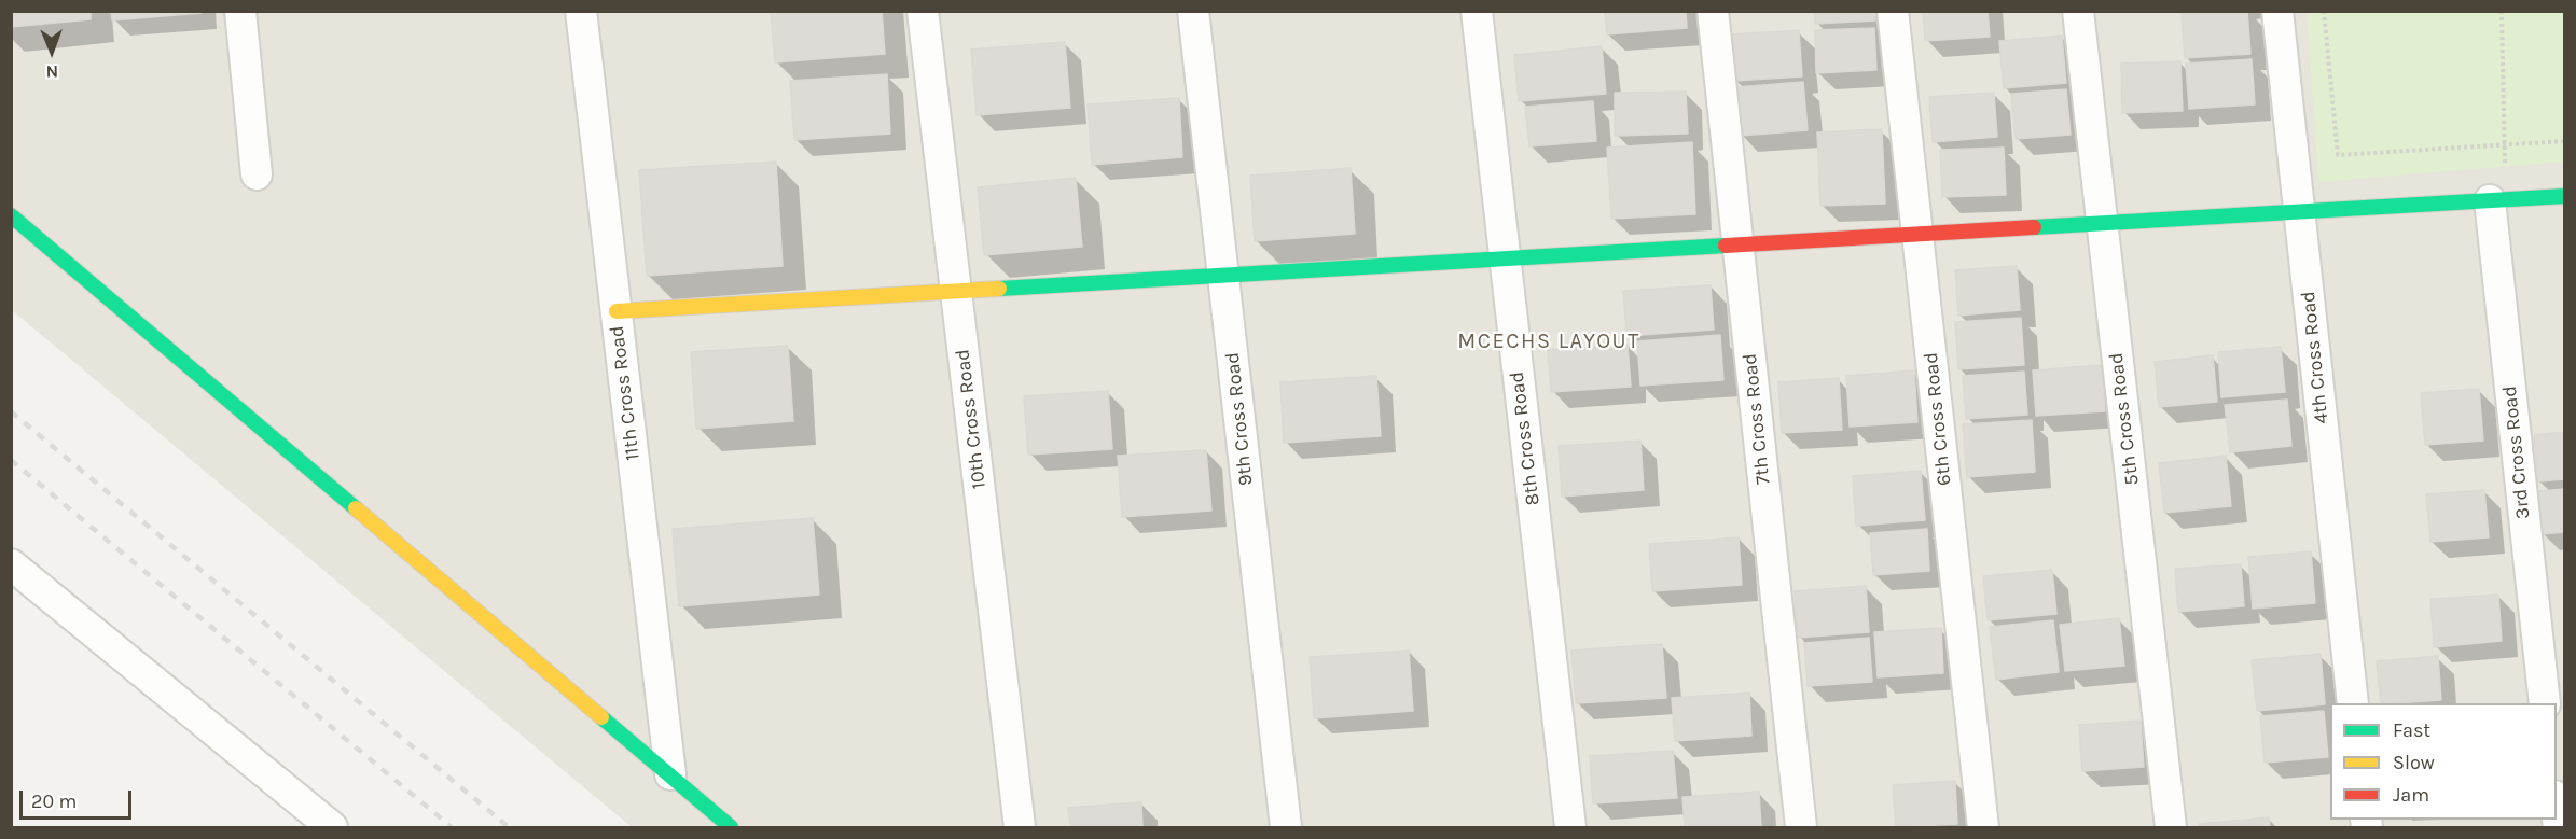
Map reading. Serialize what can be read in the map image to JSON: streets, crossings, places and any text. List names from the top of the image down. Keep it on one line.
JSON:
{"streets":{"street":["4th Cross Road","11th Cross Road","10th Cross Road","9th Cross Road","7th Cross Road","6th Cross Road","5th Cross Road","8th Cross Road","3rd Cross Road"]},"districts":["MCECHS LAYOUT"],"legend":["Fast","Slow","Jam"],"scale_bar":"20 m","north":"bottom"}
